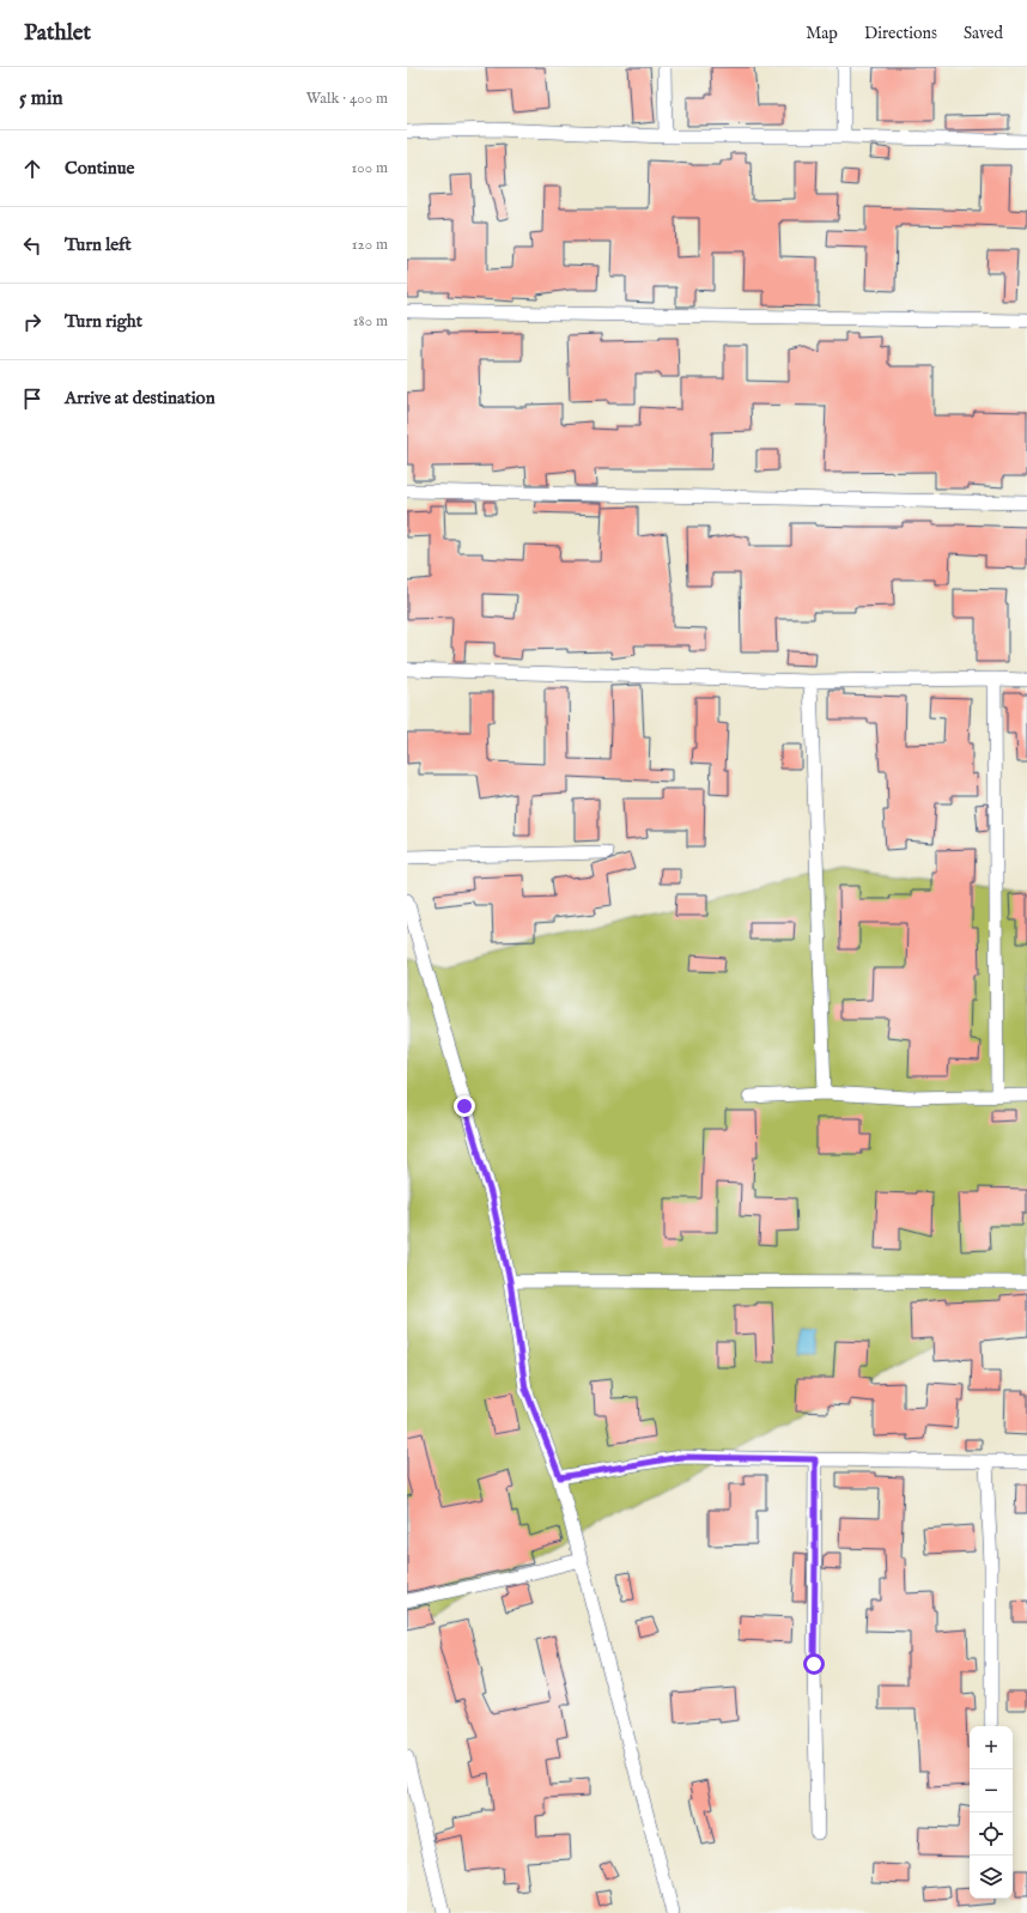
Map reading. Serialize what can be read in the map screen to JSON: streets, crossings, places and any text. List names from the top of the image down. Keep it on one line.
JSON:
{"page":{"header":"Pathlet","nav":["Map","Directions","Saved"],"heading":["5 min","Walk · 400 m"],"list":[["Continue","100 m"],["Turn left","120 m"],["Turn right","180 m"],"Arrive at destination"],"map_buttons":["+","−"]}}
